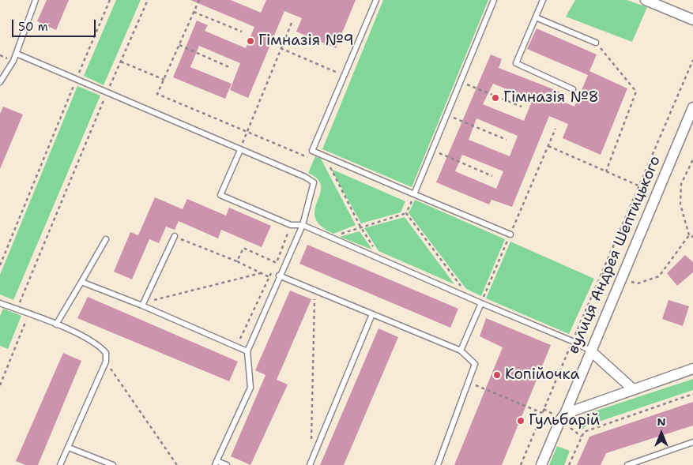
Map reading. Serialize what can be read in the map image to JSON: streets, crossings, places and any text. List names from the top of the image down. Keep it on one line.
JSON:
{"streets":{"street":["вулиця Андрея Шептицького"]},"places":["Гімназія №9","Гімназія №8","Копійочка","Гульбарій"],"scale_bar":"50 m","north":"top"}
